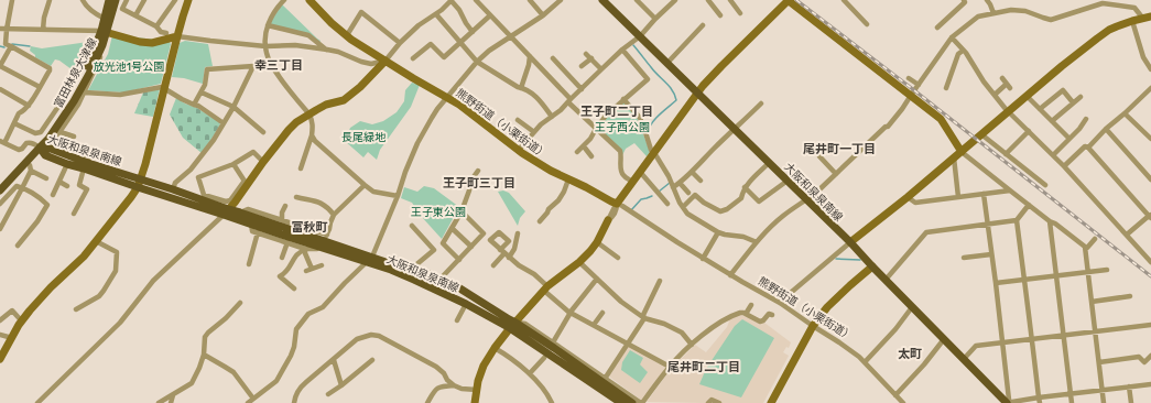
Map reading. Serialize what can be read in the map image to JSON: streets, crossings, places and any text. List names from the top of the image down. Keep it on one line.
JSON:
{"streets":{"main road":["富田林泉大津線","大阪和泉泉南線"],"street":["熊野街道（小栗街道）"]},"crossings":[["富田林泉大津線","大阪和泉泉南線"]],"districts":["幸三丁目","王子町二丁目","尾井町一丁目","王子町三丁目","富秋町","太町","尾井町二丁目"],"parks":["放光池1号公園","王子西公園","長尾緑地","王子東公園"]}
